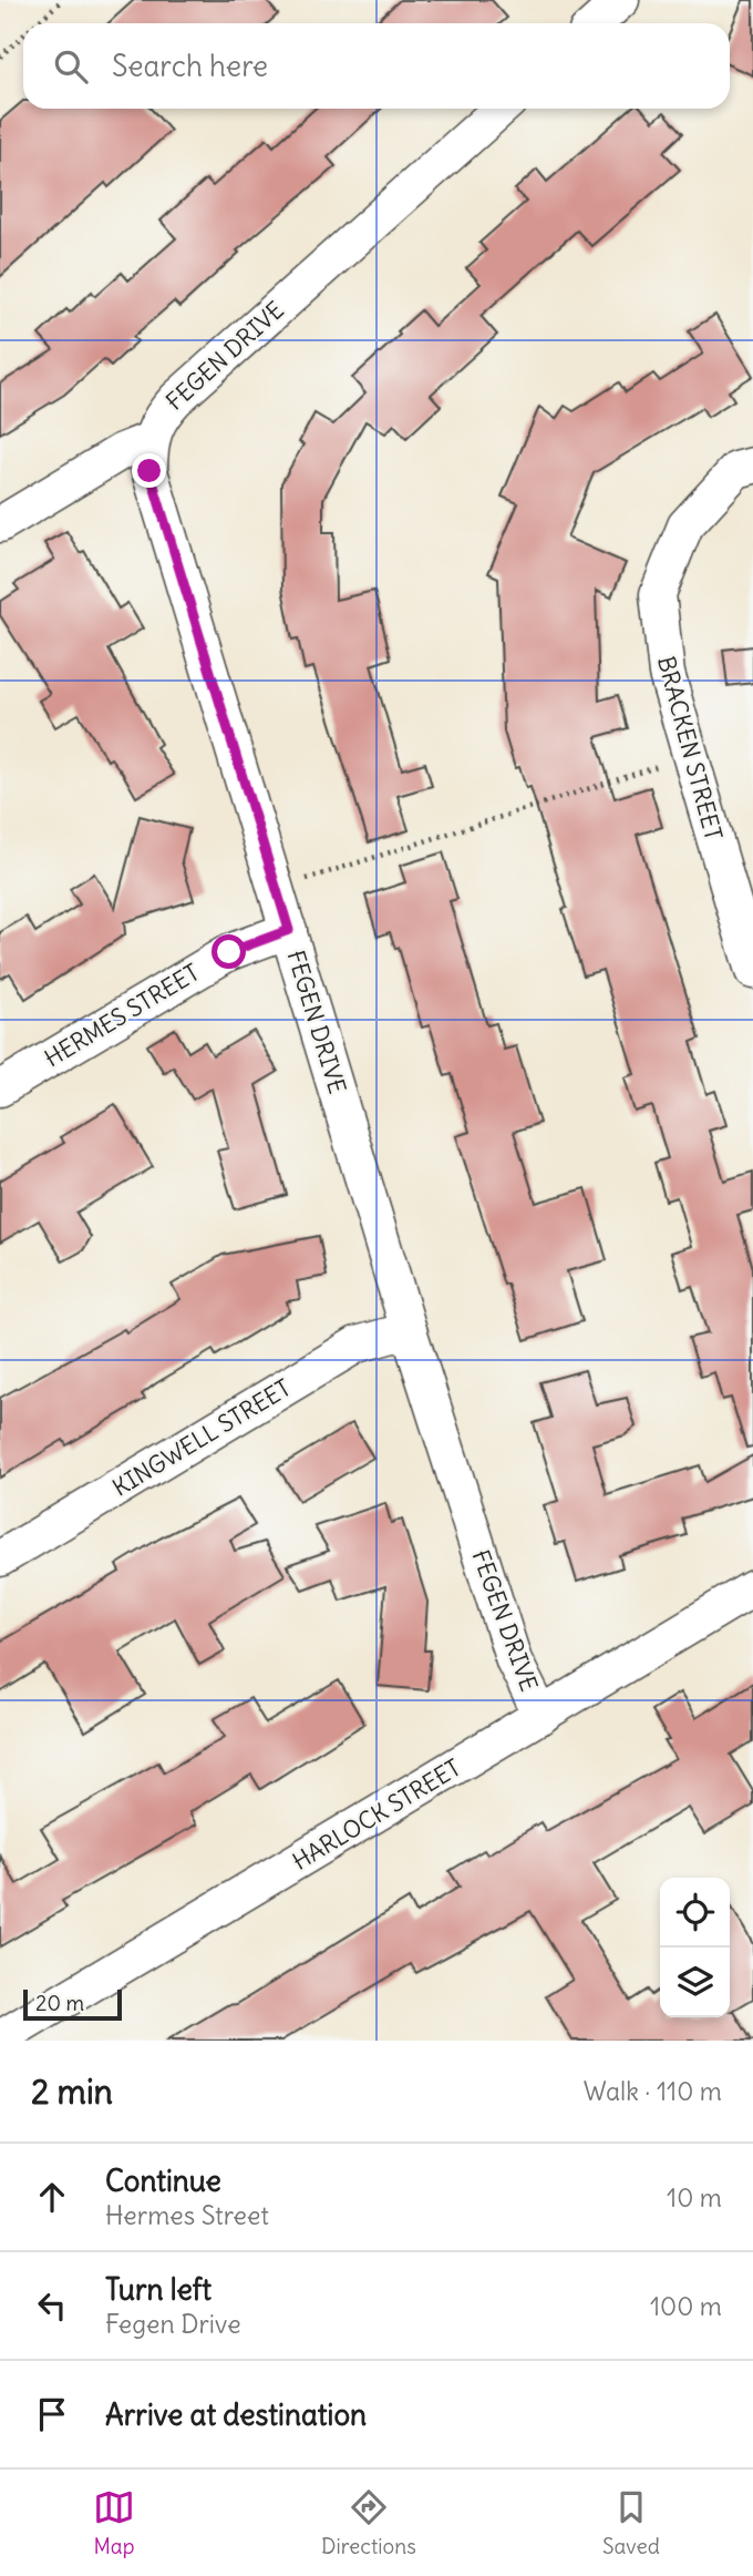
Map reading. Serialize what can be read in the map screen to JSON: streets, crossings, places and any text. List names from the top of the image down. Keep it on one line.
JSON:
{"streets":{"street":["FEGEN DRIVE","BRACKEN STREET","HERMES STREET","KINGWELL STREET","HARLOCK STREET"]},"crossings":[["FEGEN DRIVE","HERMES STREET"],["FEGEN DRIVE","KINGWELL STREET"],["FEGEN DRIVE","HARLOCK STREET"]],"scale_bar":"20 m","page":{"search":"Search here","scale":"20 m","heading":["2 min","Walk · 110 m"],"list":[["Continue","Hermes Street","10 m"],["Turn left","Fegen Drive","100 m"],"Arrive at destination"],"nav":["Map","Directions","Saved"]}}
